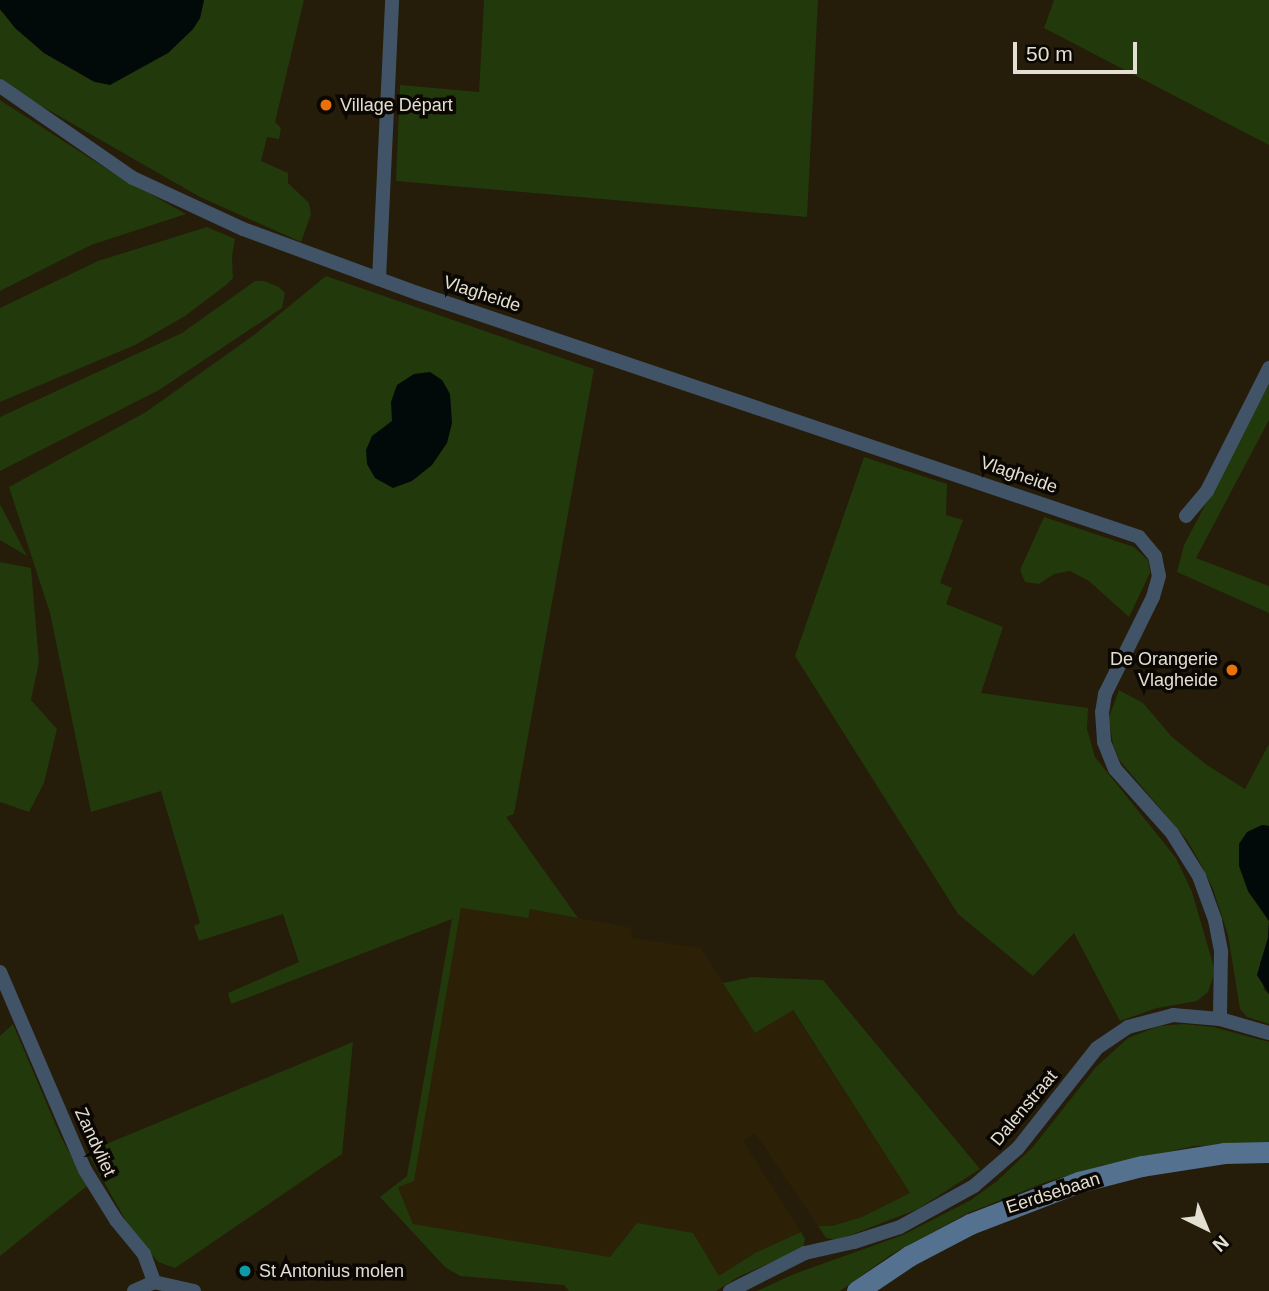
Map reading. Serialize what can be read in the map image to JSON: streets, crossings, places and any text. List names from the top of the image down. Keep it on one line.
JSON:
{"streets":{"main road":["Eerdsebaan"],"street":["Vlagheide","Dalenstraat","Zandvliet"]},"crossings":[["Vlagheide","Dalenstraat"]],"places":["Village Départ","De Orangerie Vlagheide","St Antonius molen"],"scale_bar":"50 m","north":"bottom right"}
